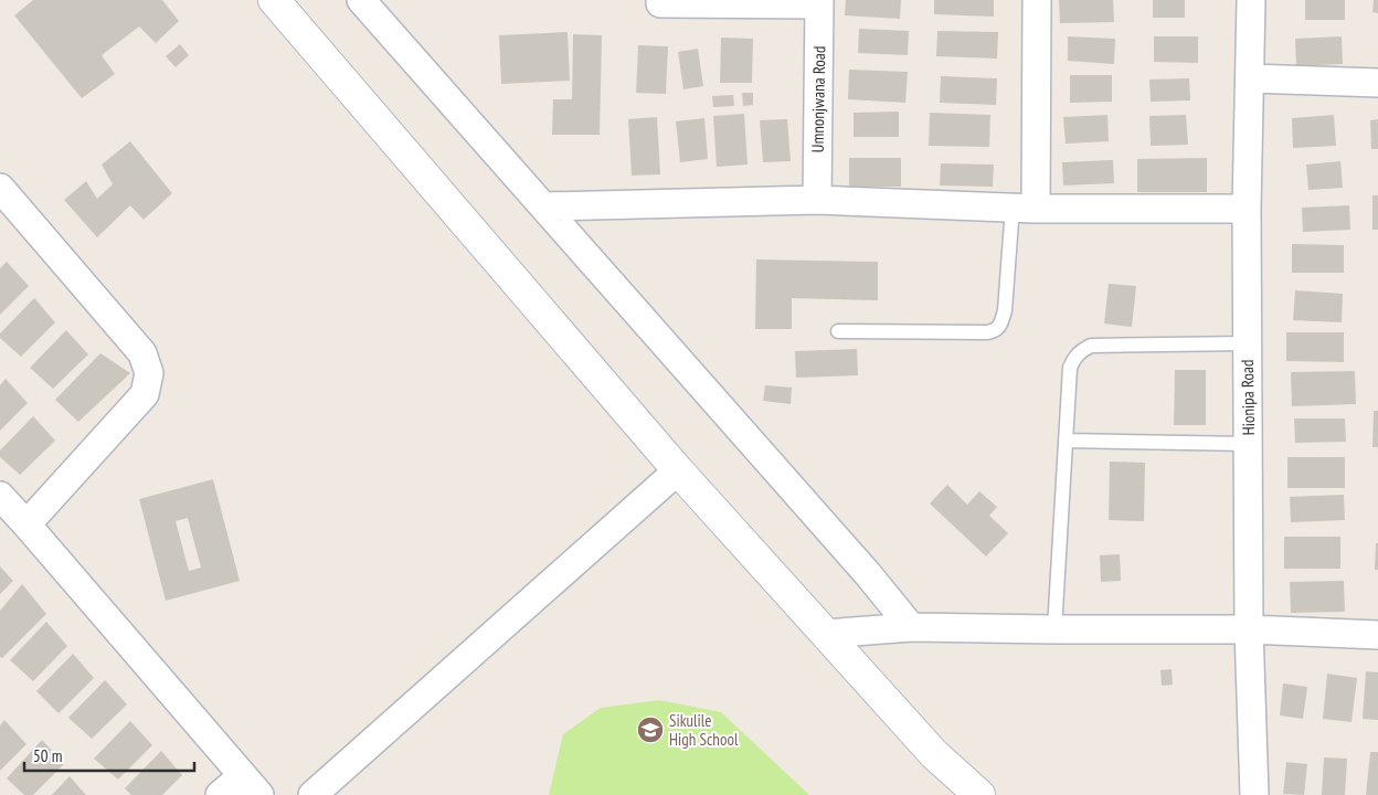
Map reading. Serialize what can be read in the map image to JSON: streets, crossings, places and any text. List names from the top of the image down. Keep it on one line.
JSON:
{"streets":{"street":["Umnonjwana Road","Hionipa Road"]},"places":{"school or university":["Sikulile High School"]},"scale_bar":"50 m"}
